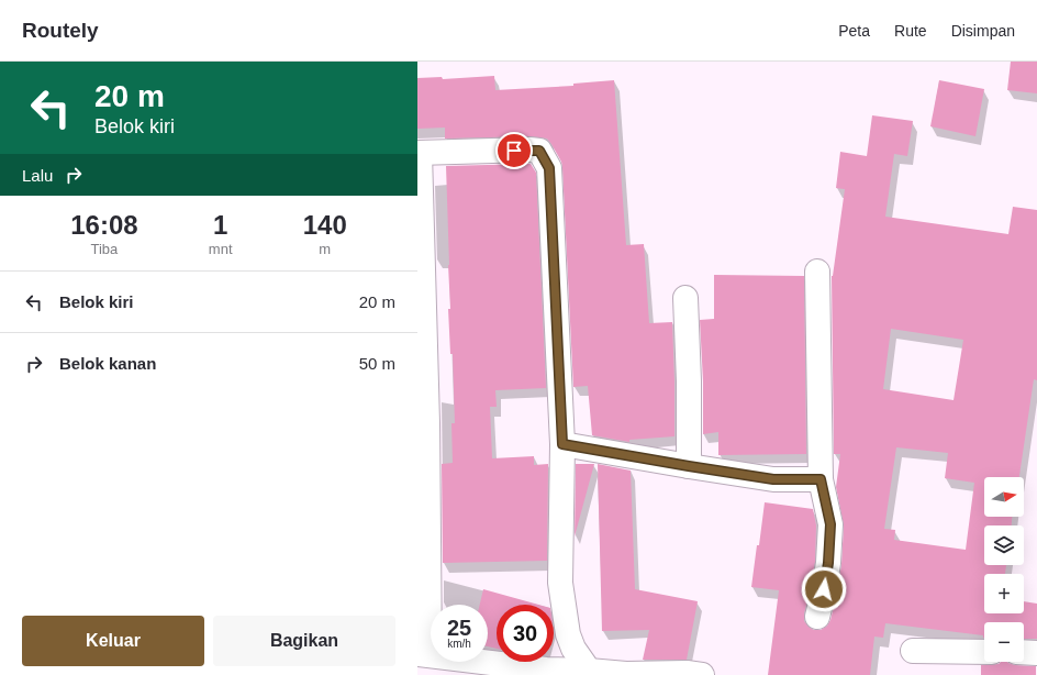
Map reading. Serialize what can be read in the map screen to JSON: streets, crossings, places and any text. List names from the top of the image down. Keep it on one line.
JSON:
{"north":"right","page":{"header":"Routely","nav":["Peta","Rute","Disimpan"],"turn":["20 m","Belok kiri"],"then":"Lalu","eta":["16:08","Tiba","1","mnt","140","m"],"list":[{"name":"Belok kiri","value":"20 m"},{"name":"Belok kanan","value":"50 m"}],"map_buttons":["+","−"],"speed":"25 km/h","limit":"30","buttons":["Keluar","Bagikan"]}}
